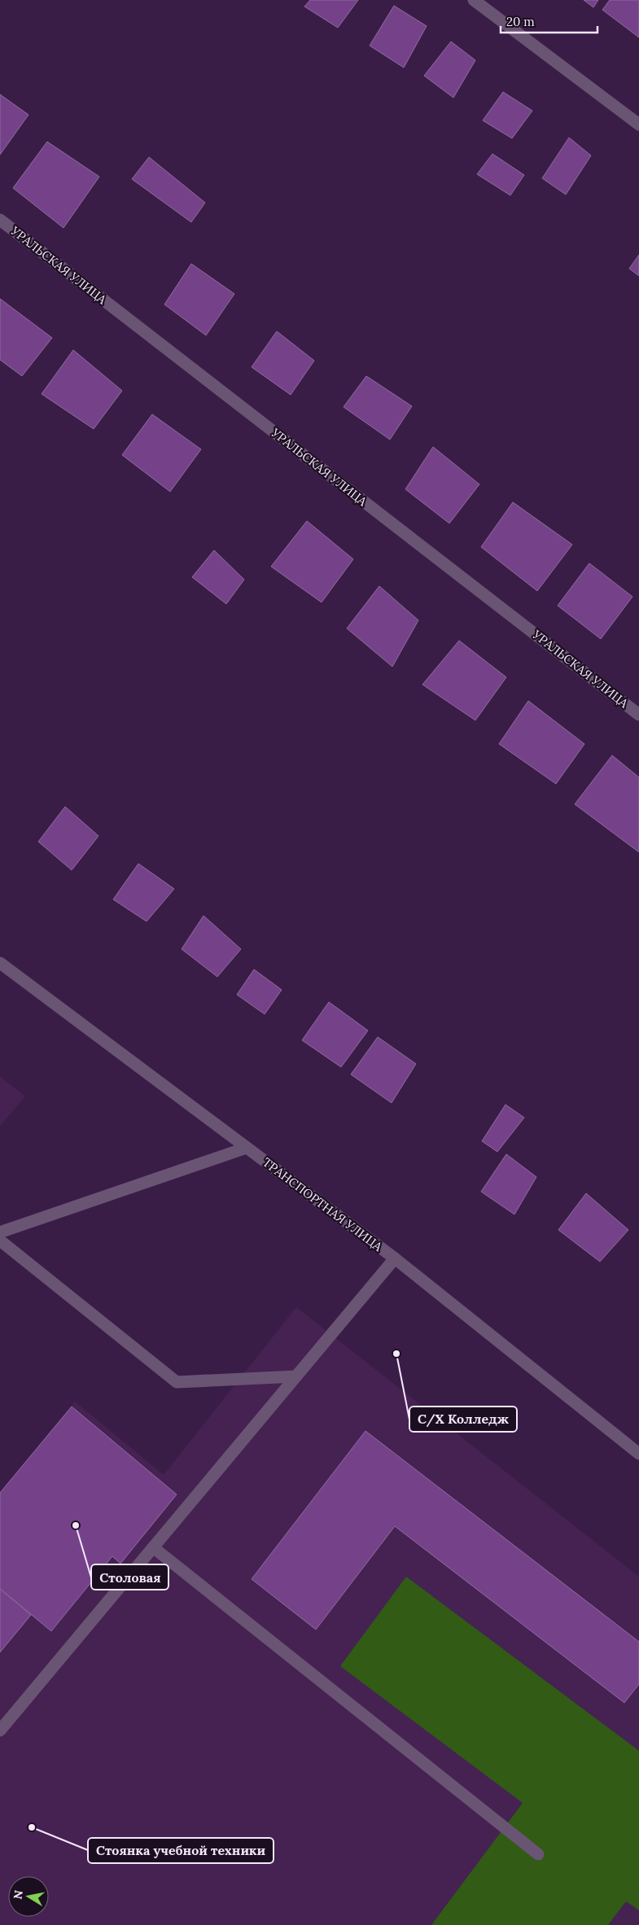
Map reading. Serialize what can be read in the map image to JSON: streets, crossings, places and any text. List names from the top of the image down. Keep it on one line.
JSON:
{"streets":{"street":["УРАЛЬСКАЯ УЛИЦА","ТРАНСПОРТНАЯ УЛИЦА"]},"places":["С/Х Колледж","Столовая","Стоянка учебной техники"],"scale_bar":"20 m","north":"left"}
